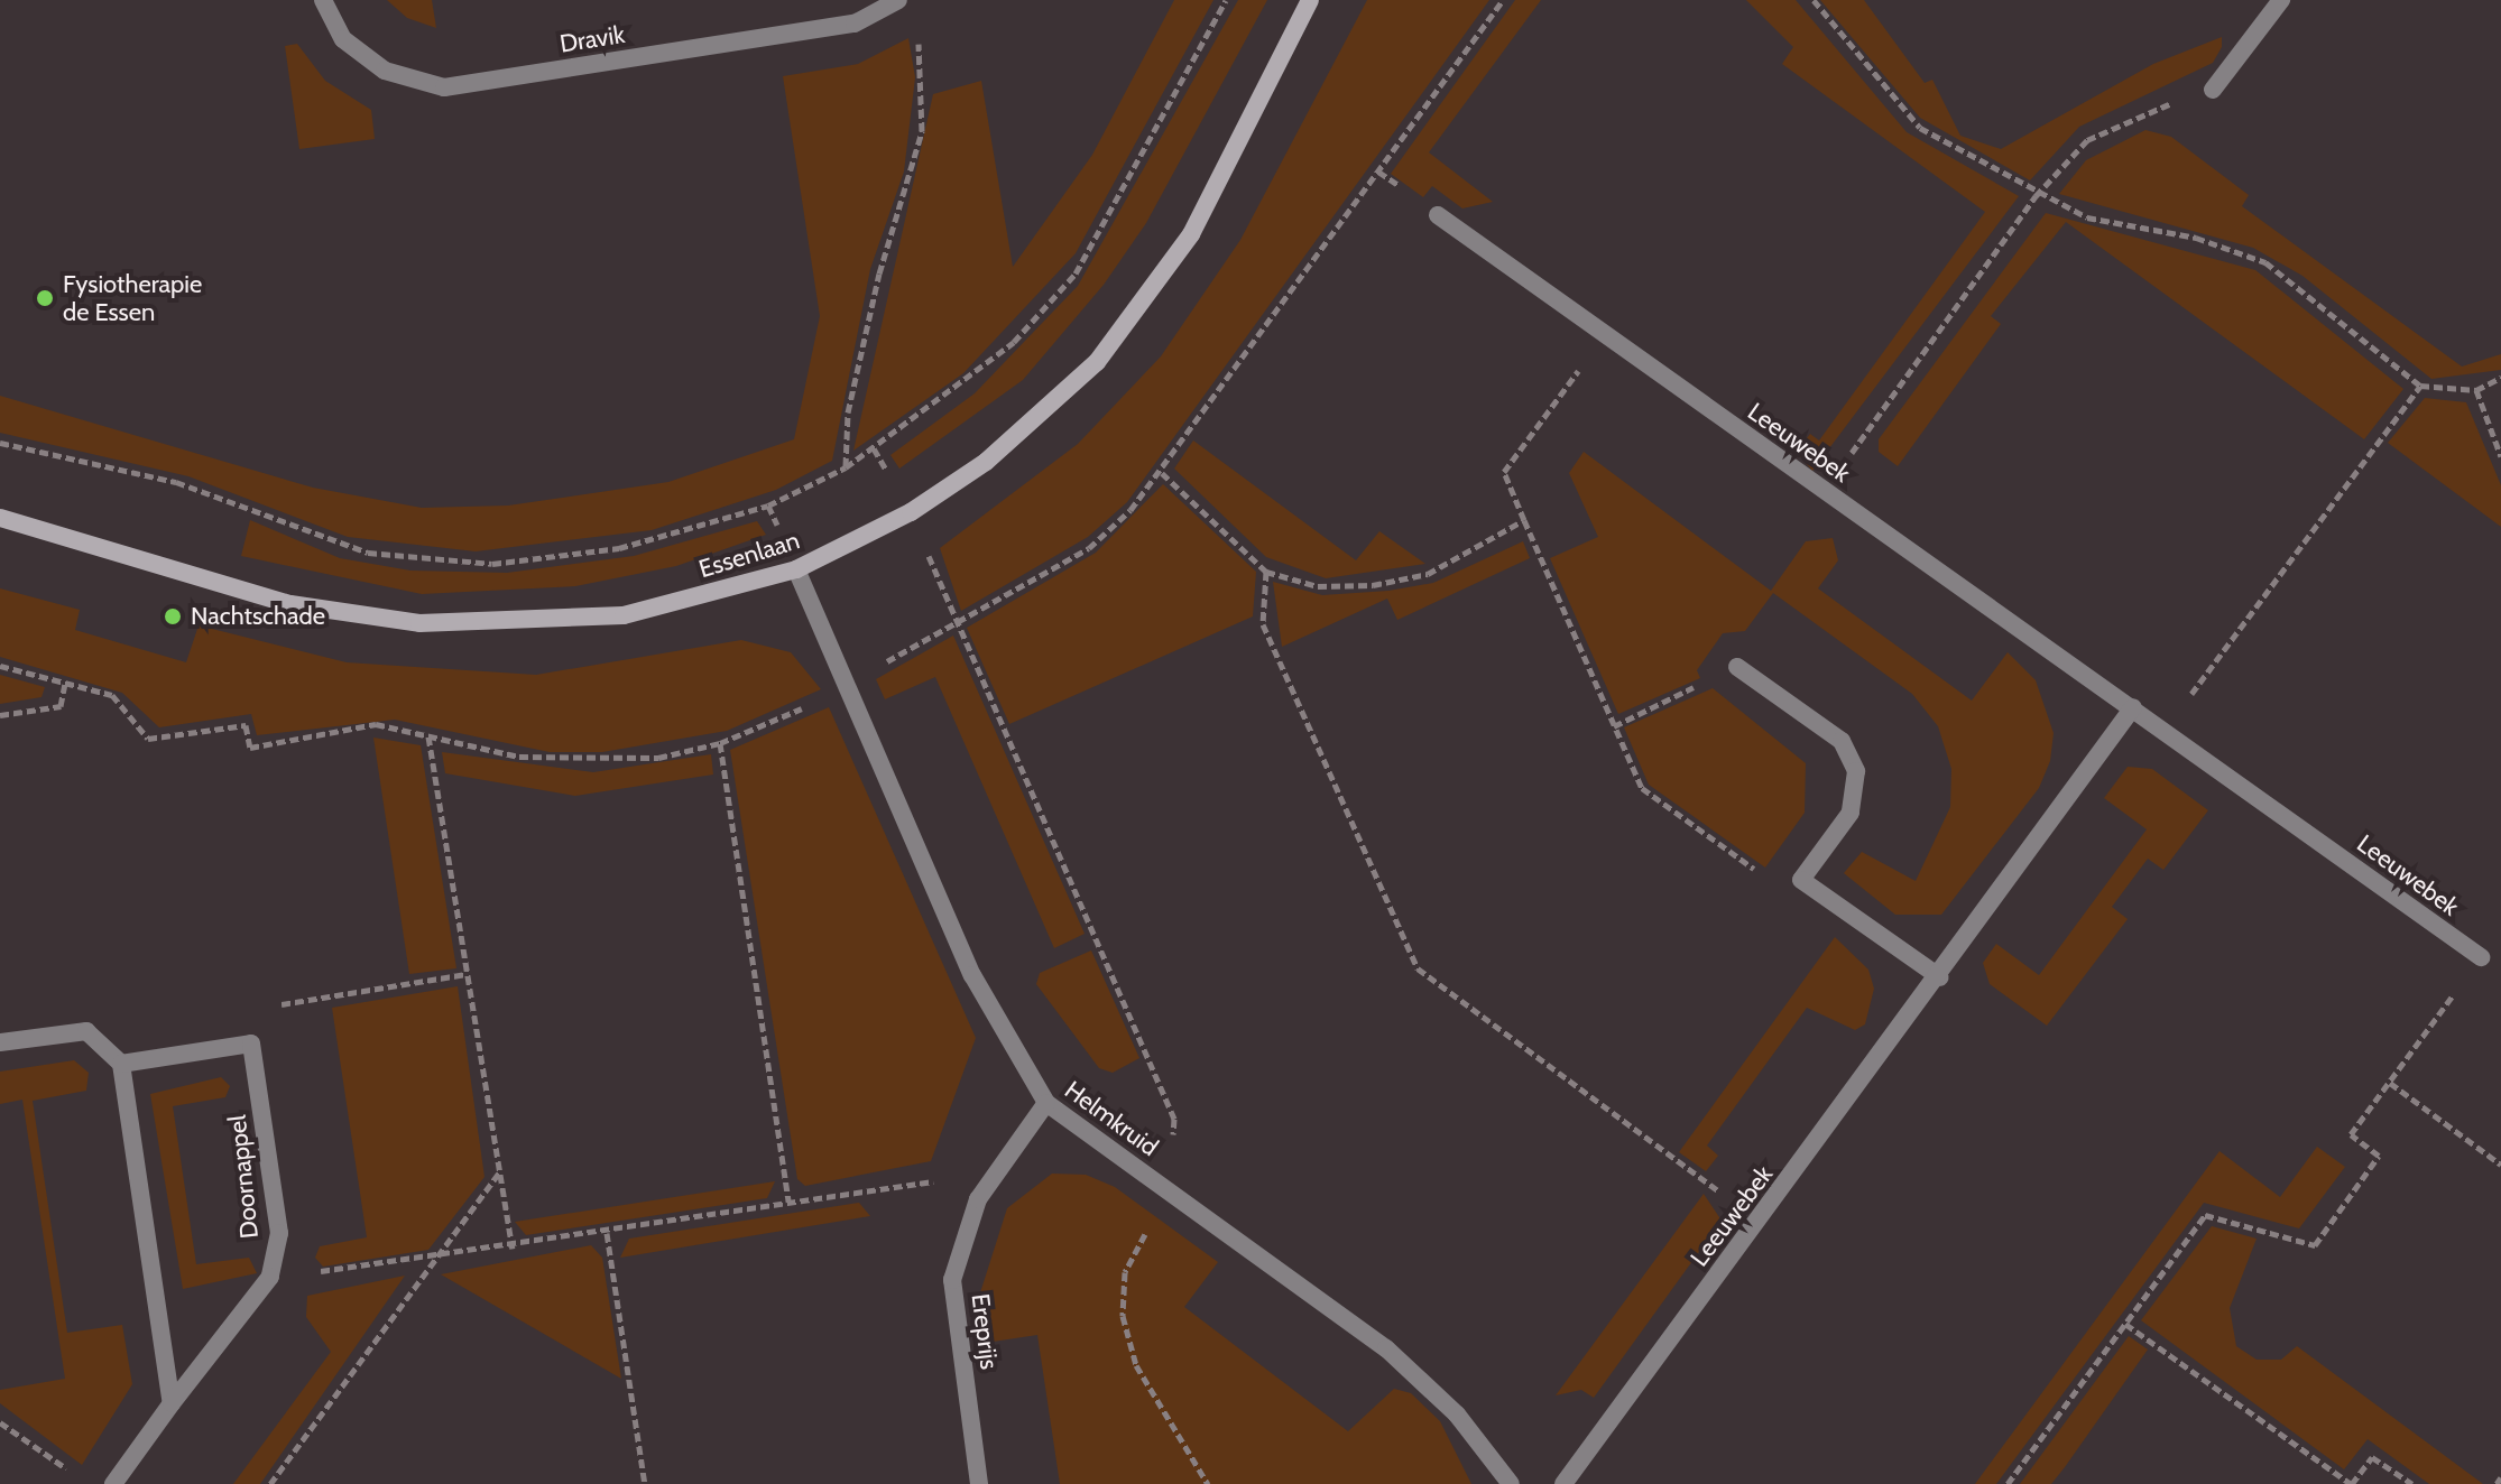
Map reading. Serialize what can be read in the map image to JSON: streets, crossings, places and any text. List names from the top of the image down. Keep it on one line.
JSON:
{"streets":{"street":["Dravik","Leeuwebek","Essenlaan","Helmkruid","Doornappel","Ereprijs"]},"crossings":[["Essenlaan","Helmkruid"],["Helmkruid","Ereprijs"]],"places":["Fysiotherapie de Essen","Nachtschade"]}
